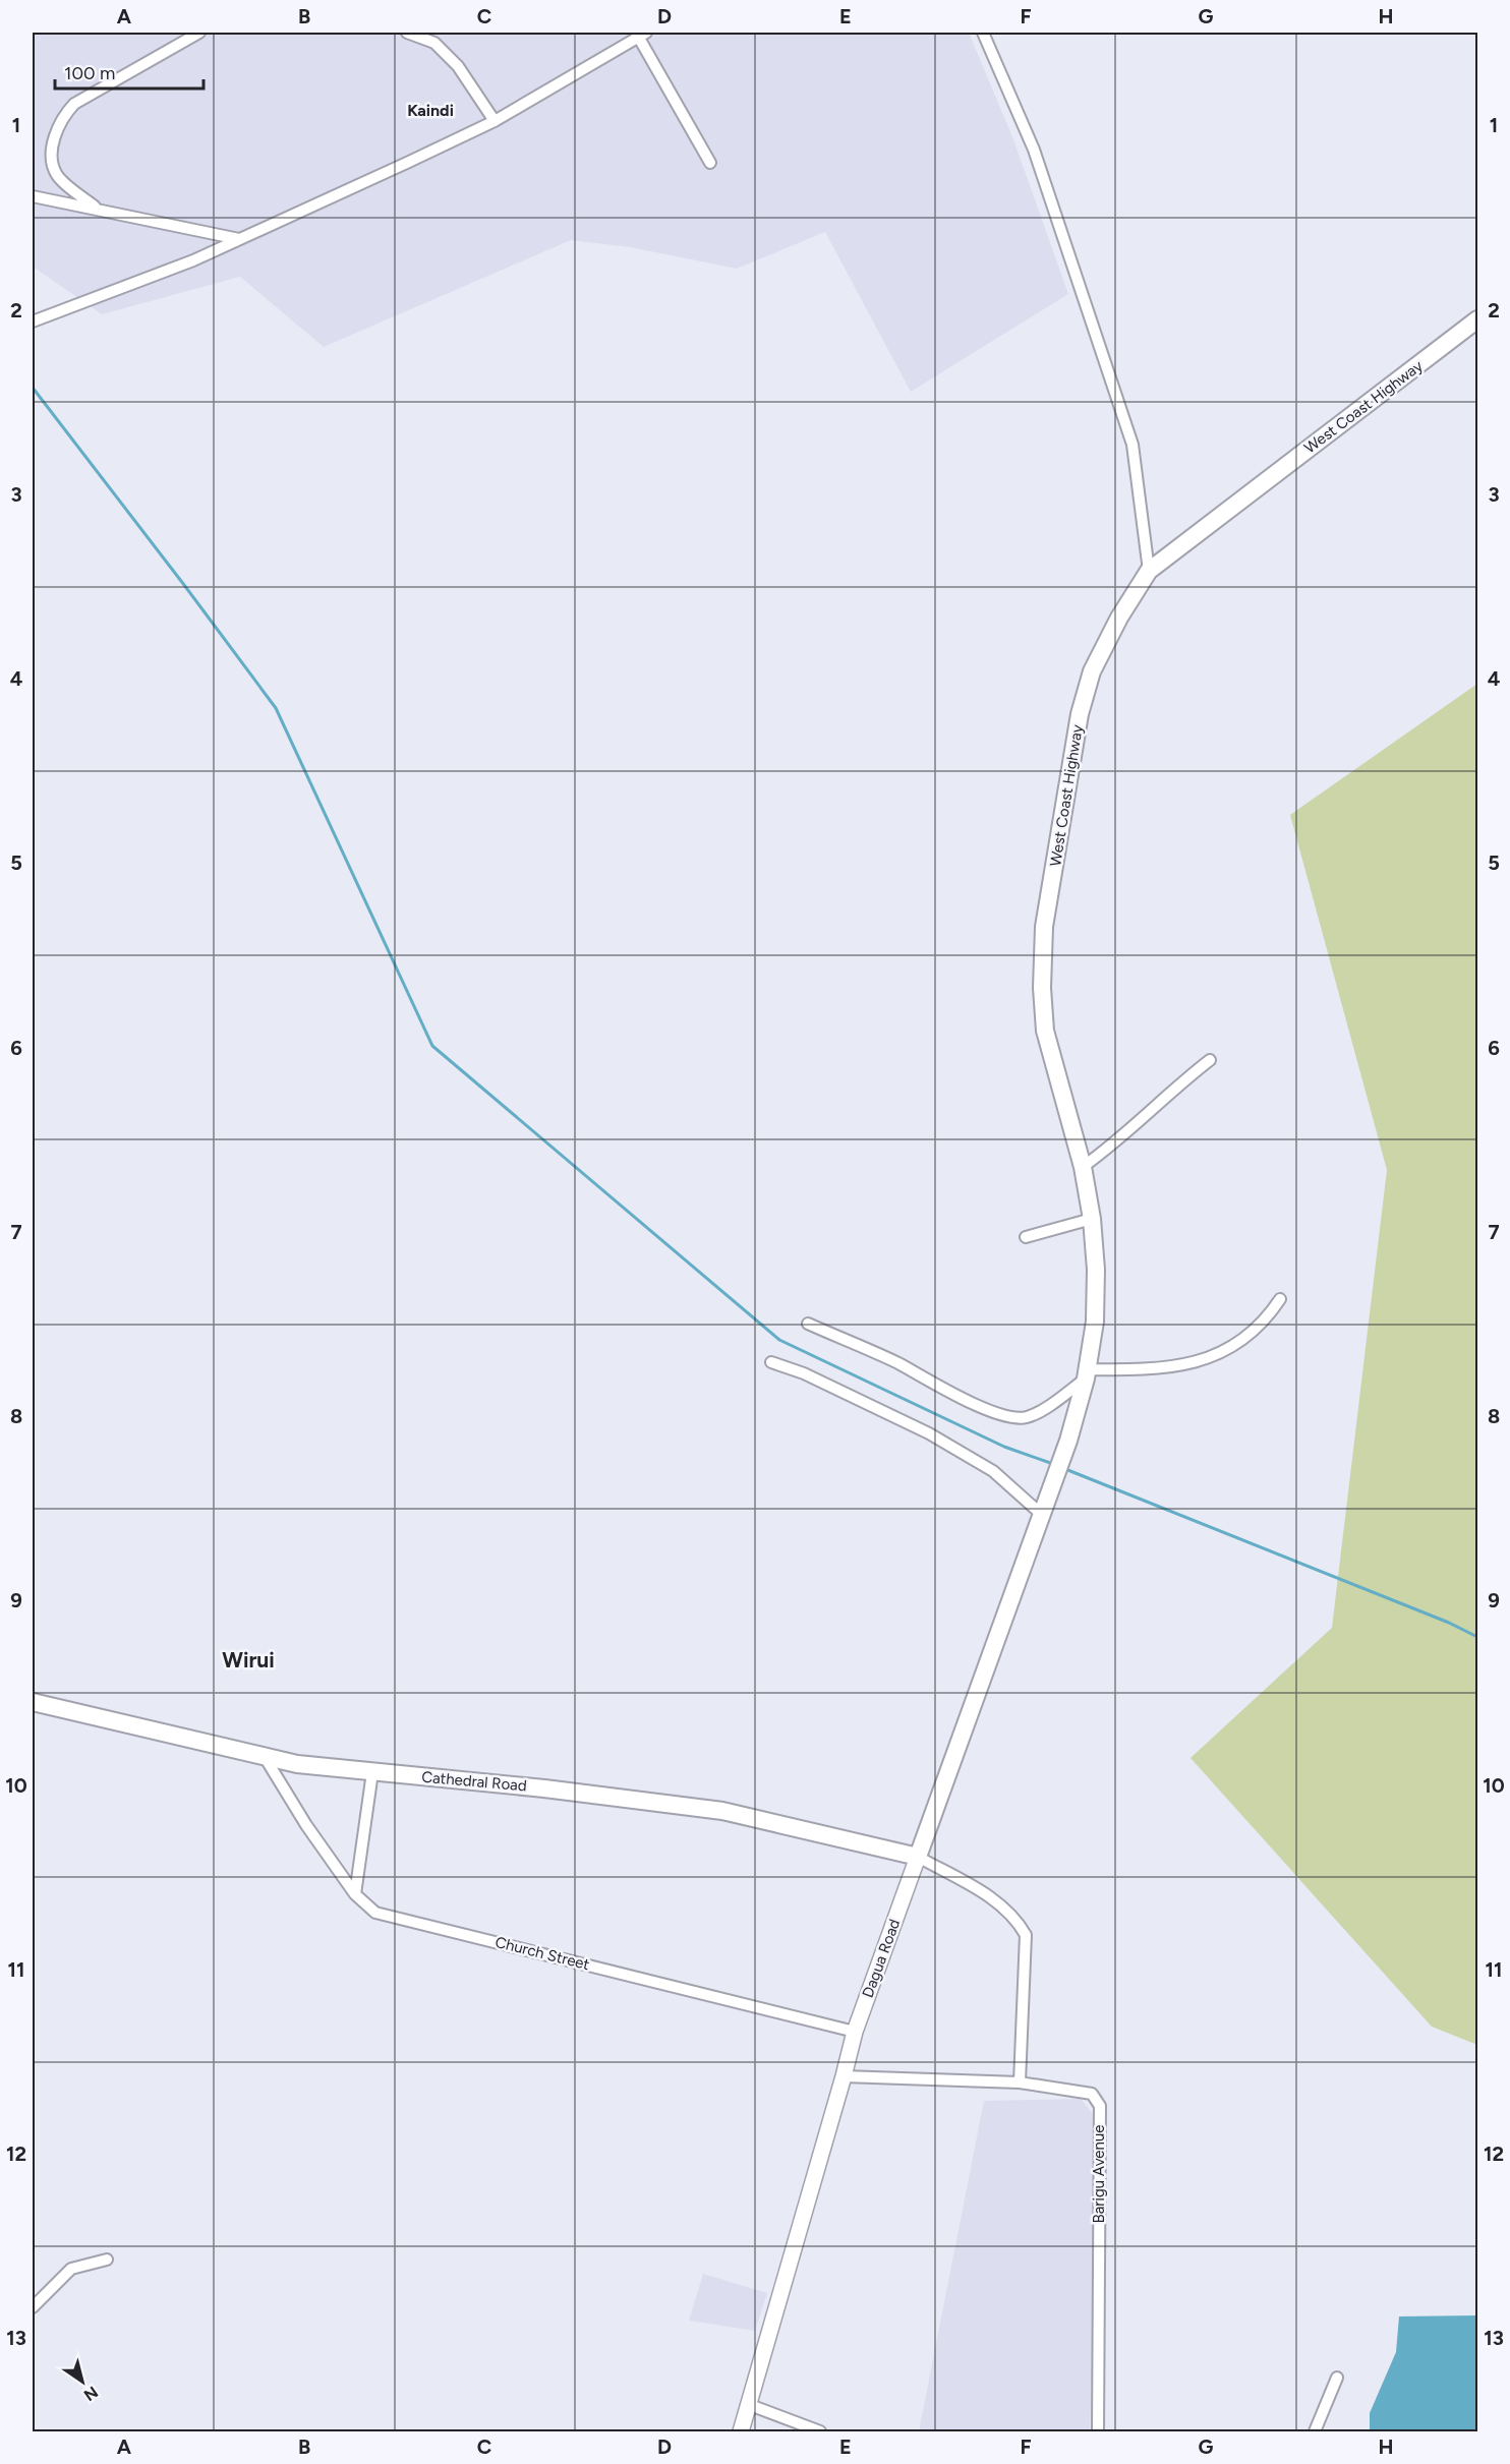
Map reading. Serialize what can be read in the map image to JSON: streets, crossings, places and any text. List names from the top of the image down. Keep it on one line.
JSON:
{"streets":{"main road":["West Coast Highway","Cathedral Road","Dagua Road"],"street":["Church Street","Barigu Avenue"]},"crossings":[["West Coast Highway","Dagua Road"],["Cathedral Road","Church Street"],["Cathedral Road","Dagua Road"],["Church Street","Dagua Road"],["Dagua Road","Barigu Avenue"]],"districts":["Kaindi","Wirui"],"scale_bar":"100 m","north":"bottom right","grid":{"columns":["A","B","C","D","E","F","G","H"],"rows":["1","2","3","4","5","6","7","8","9","10","11","12","13"]}}
